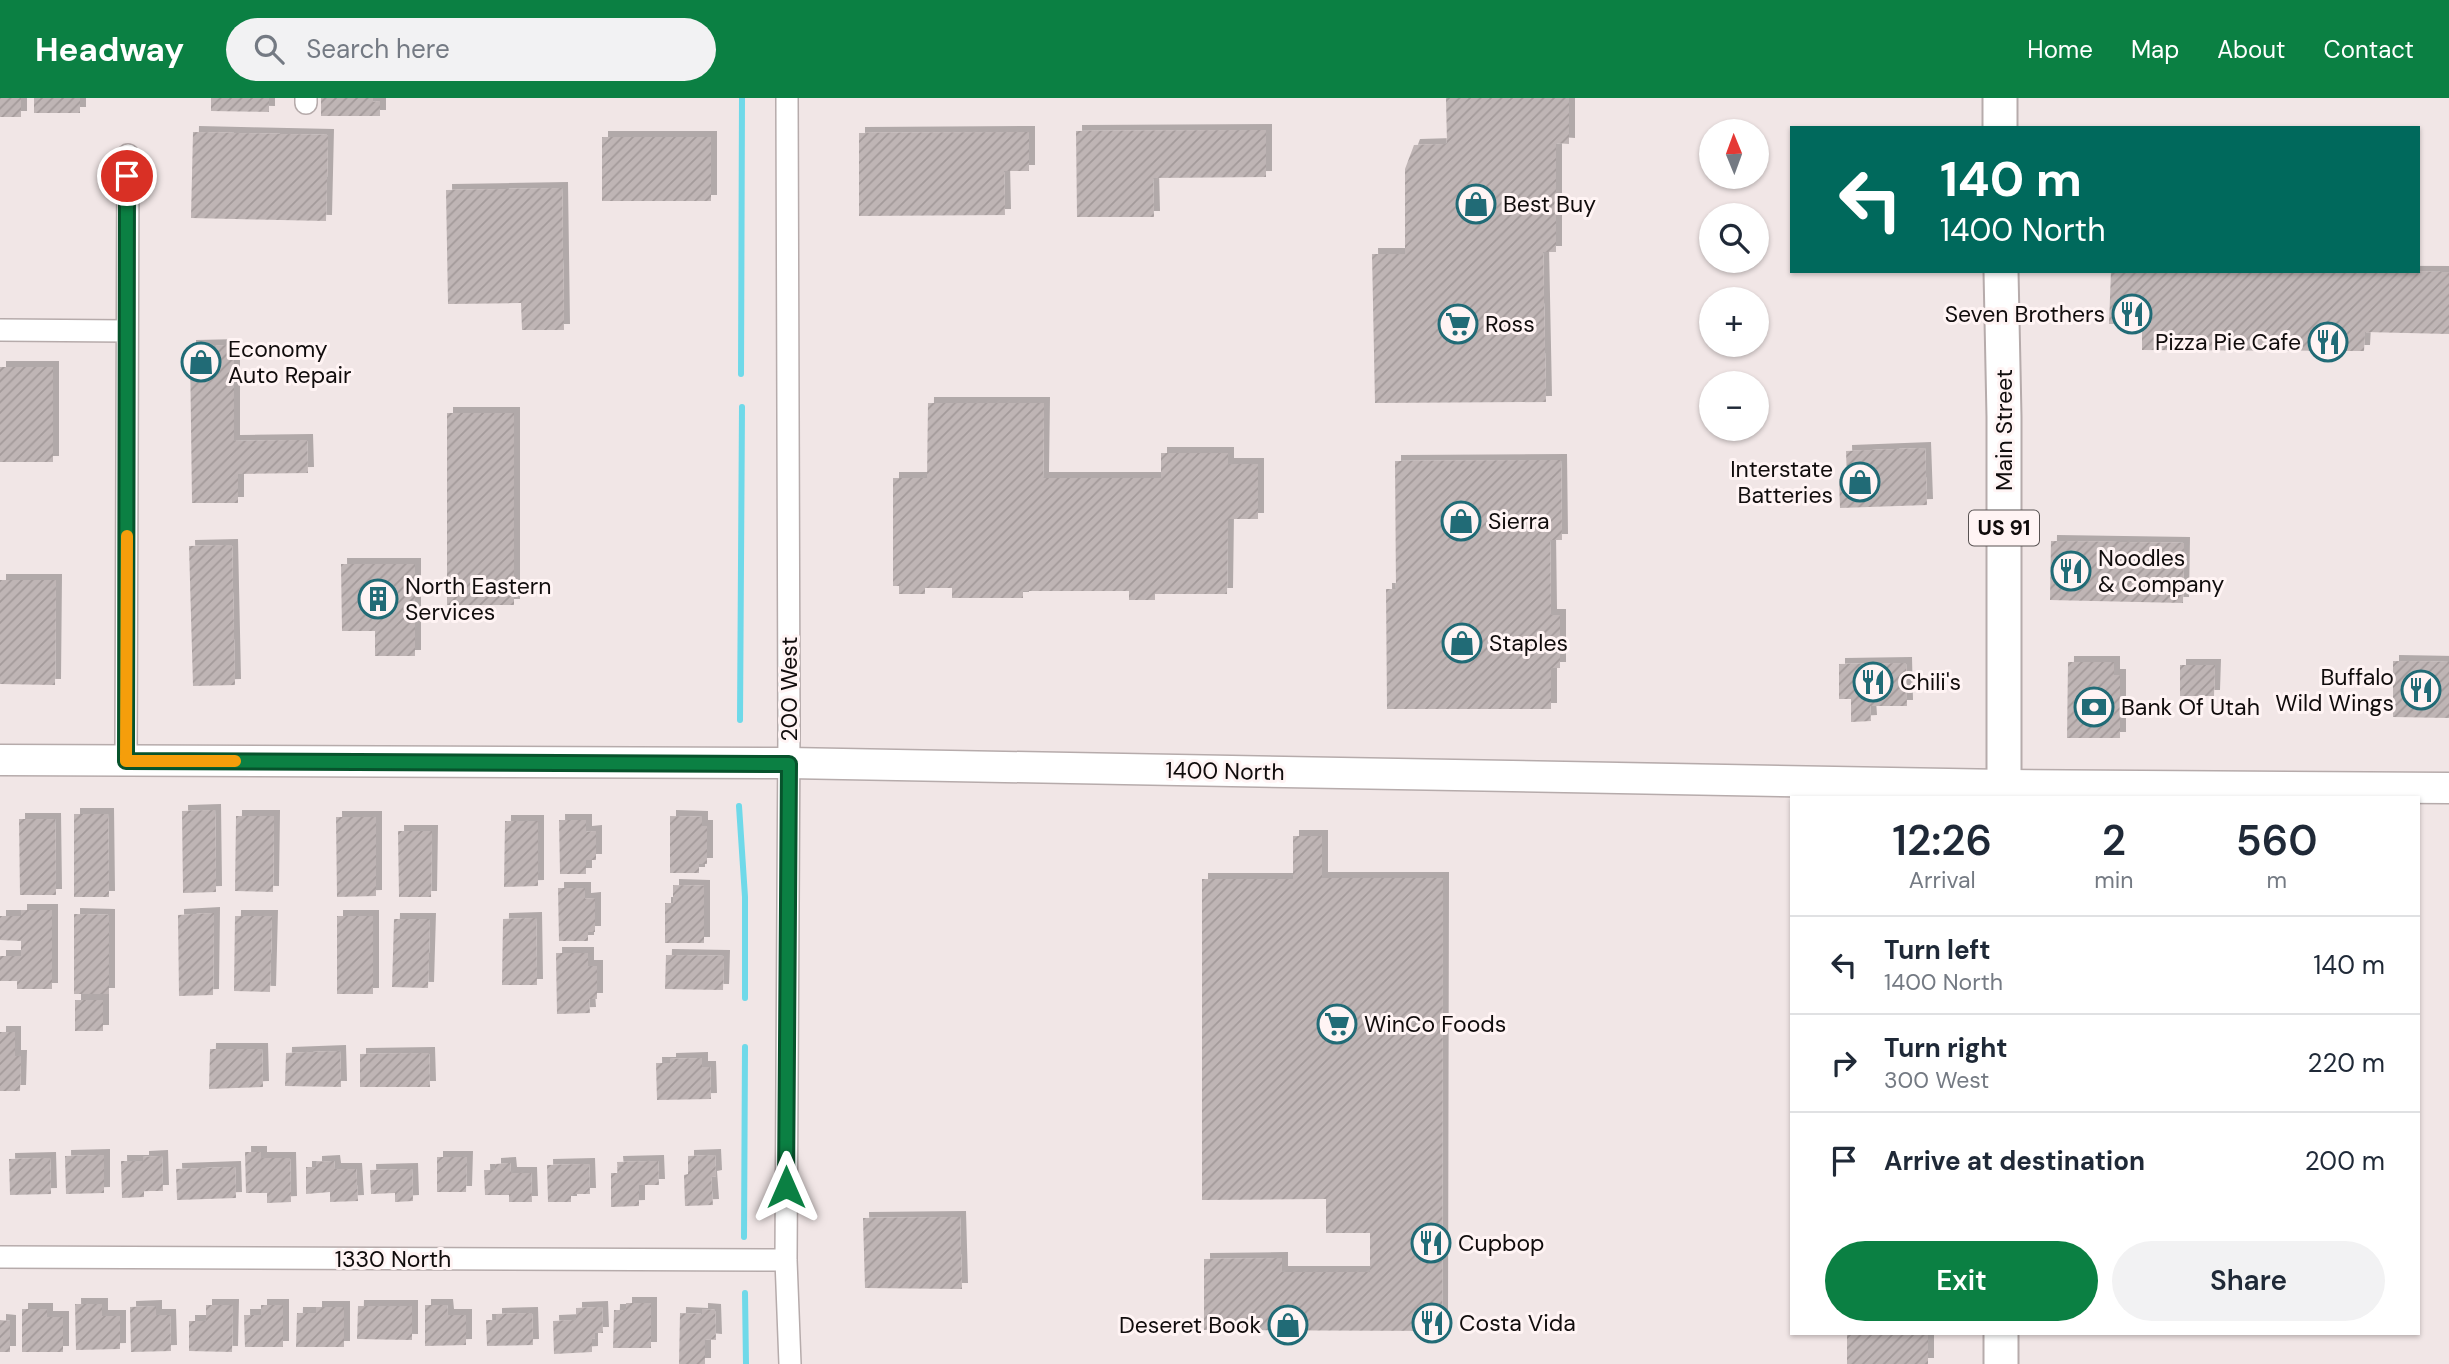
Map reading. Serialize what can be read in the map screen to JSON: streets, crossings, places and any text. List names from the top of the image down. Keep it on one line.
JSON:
{"streets":{"main road":["Main Street","US 91","1400 North"],"street":["200 West","1330 North"]},"crossings":[["Main Street","1400 North"],["200 West","1400 North"],["200 West","1330 North"]],"places":{"shop":["Best Buy","Economy Auto Repair","Interstate Batteries","Sierra","Staples","Deseret Book"],"restaurant":["Seven Brothers","Pizza Pie Cafe","Noodles & Company","Chili's","Buffalo Wild Wings","Cupbop","Costa Vida"],"supermarket":["Ross","WinCo Foods"],"building":["North Eastern Services"],"bank":["Bank Of Utah"]},"north":"top","page":{"header":"Headway","search":"Search here","nav":["Home","Map","About","Contact"],"map_buttons":["+","−"],"turn":["140 m","1400 North"],"eta":["12:26","Arrival","2","min","560","m"],"list":[{"name":"Turn left","note":"1400 North","value":"140 m"},{"name":"Turn right","note":"300 West","value":"220 m"},{"name":"Arrive at destination","value":"200 m"}],"buttons":["Exit","Share"]}}
